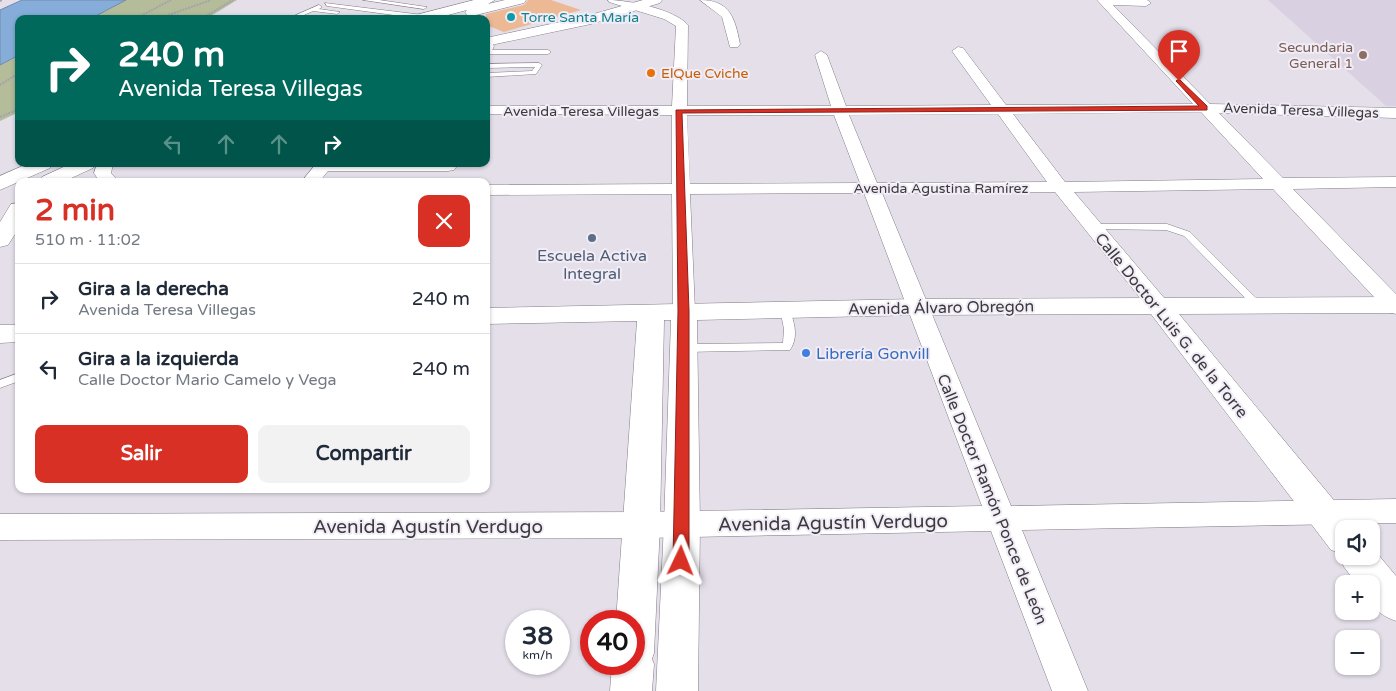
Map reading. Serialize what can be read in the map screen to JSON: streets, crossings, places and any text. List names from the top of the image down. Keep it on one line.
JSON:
{"streets":{"main road":["Avenida Álvaro Obregón","Calle Doctor Luis G. de la Torre"],"street":["Avenida Teresa Villegas","Avenida Agustina Ramírez","Calle Doctor Ramón Ponce de León","Avenida Agustín Verdugo"]},"crossings":[["Avenida Teresa Villegas","Calle Doctor Luis G. de la Torre"],["Avenida Teresa Villegas","Calle Doctor Ramón Ponce de León"],["Avenida Agustina Ramírez","Calle Doctor Luis G. de la Torre"],["Avenida Agustina Ramírez","Calle Doctor Ramón Ponce de León"],["Avenida Álvaro Obregón","Calle Doctor Luis G. de la Torre"],["Avenida Álvaro Obregón","Calle Doctor Ramón Ponce de León"],["Calle Doctor Luis G. de la Torre","Avenida Agustín Verdugo"],["Calle Doctor Ramón Ponce de León","Avenida Agustín Verdugo"]],"places":["Torre Santa María","Secundaria General 1","ElQue Cviche","Escuela Activa Integral","Librería Gonvill"],"page":{"turn":["240 m","Avenida Teresa Villegas"],"heading":["2 min","510 m · 11:02"],"list":[{"name":"Gira a la derecha","note":"Avenida Teresa Villegas","value":"240 m"},{"name":"Gira a la izquierda","note":"Calle Doctor Mario Camelo y Vega","value":"240 m"}],"buttons":["Salir","Compartir"],"map_buttons":["+","−"],"speed":"38 km/h","limit":"40"}}
